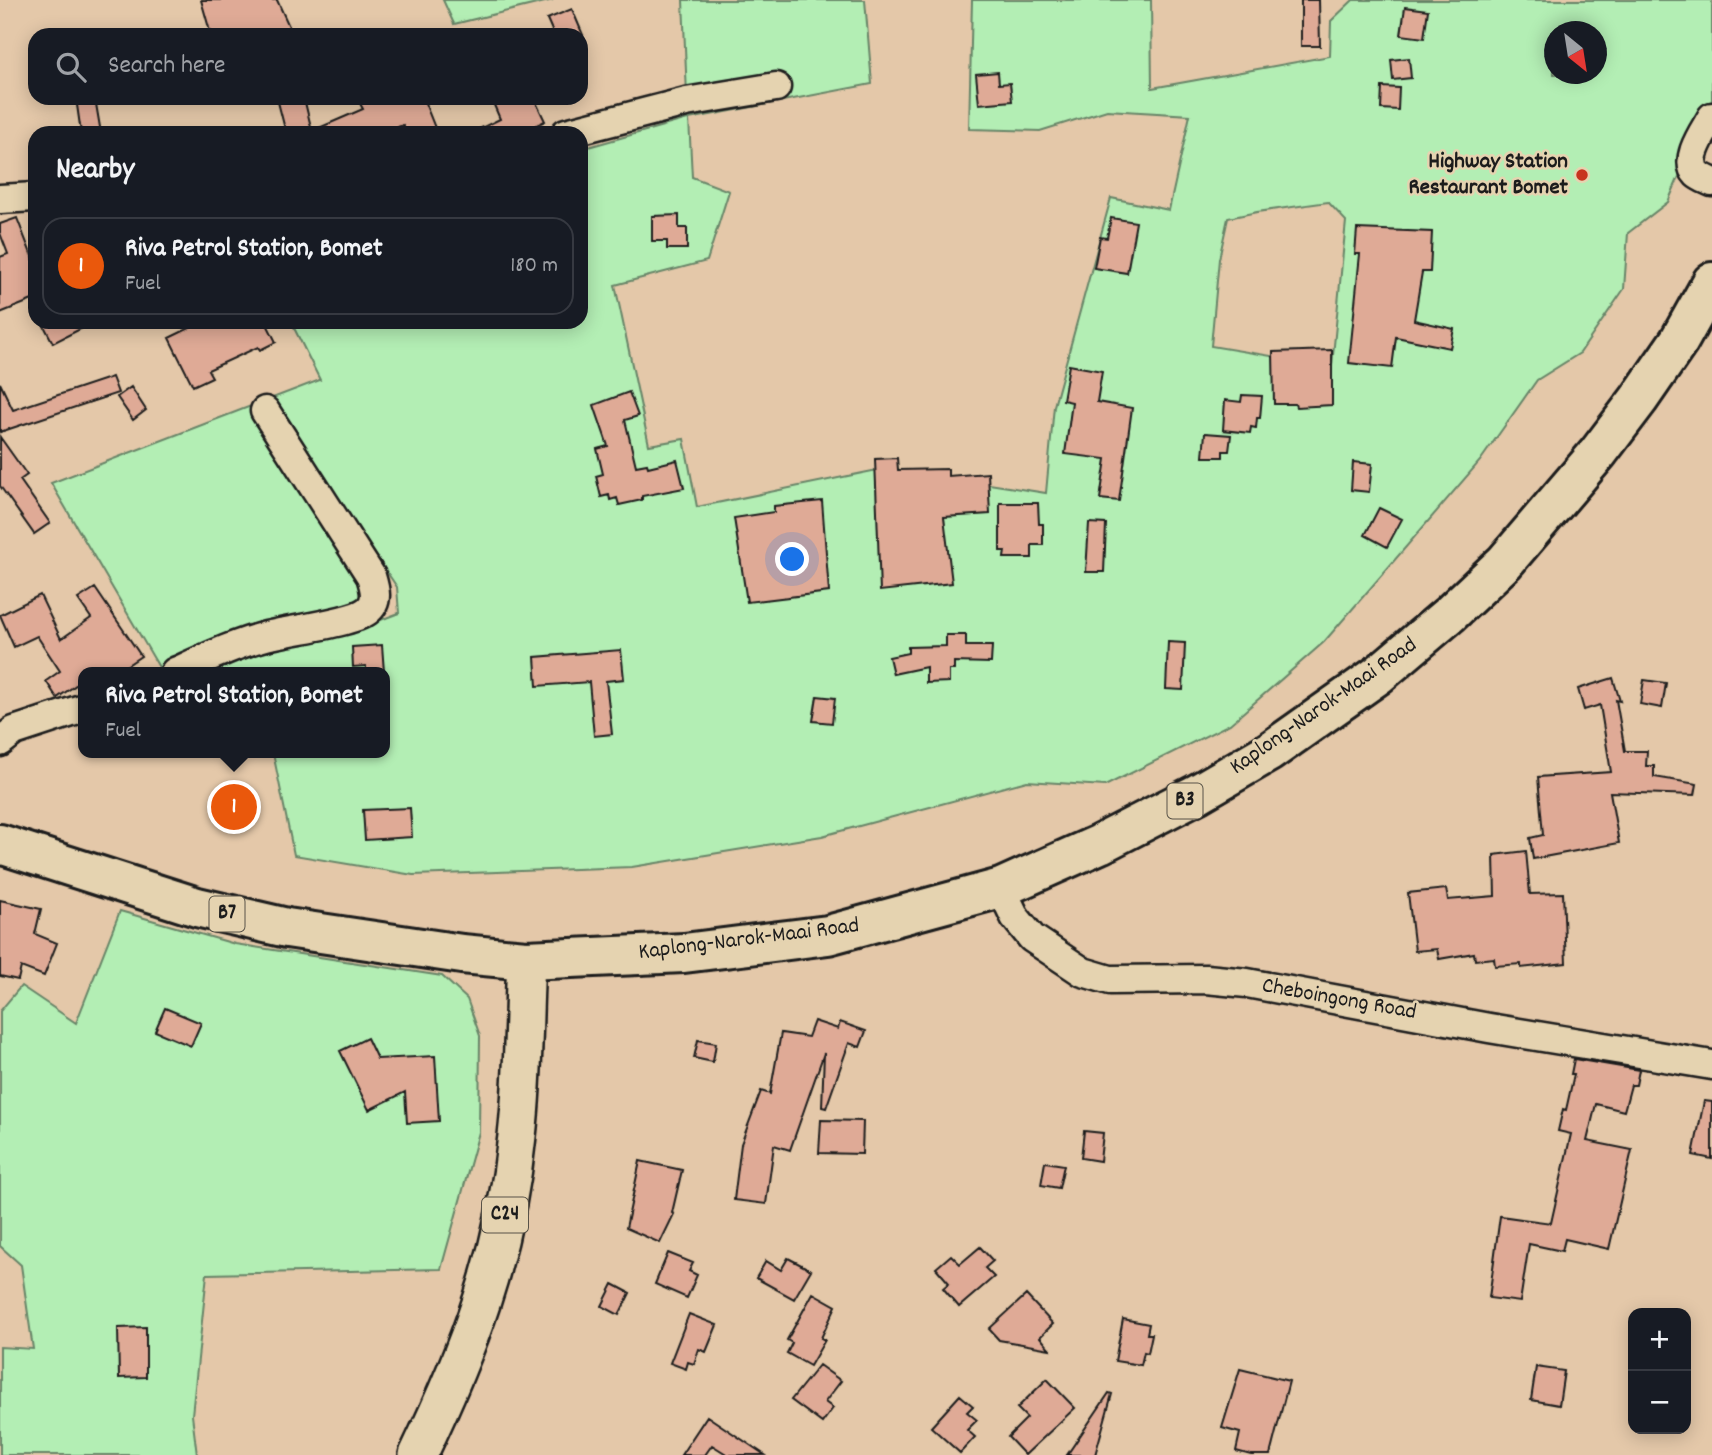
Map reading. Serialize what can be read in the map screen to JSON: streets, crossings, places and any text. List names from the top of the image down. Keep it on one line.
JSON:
{"streets":{"highway":["Kaplong-Narok-Maai Road","B3","B7"],"main road":["C24"],"street":["Cheboingong Road"]},"crossings":[["Kaplong-Narok-Maai Road","B7"],["Kaplong-Narok-Maai Road","Cheboingong Road"],["Kaplong-Narok-Maai Road","C24"]],"places":["Highway Station Restaurant Bomet"],"north":"bottom right","page":{"search":"Search here","heading":"Nearby","list":[{"mark":"1","name":"Riva Petrol Station, Bomet","note":"Fuel","value":"180 m"}],"popup":["Riva Petrol Station, Bomet","Fuel"],"pins":"1","map_buttons":["+","−"]}}
